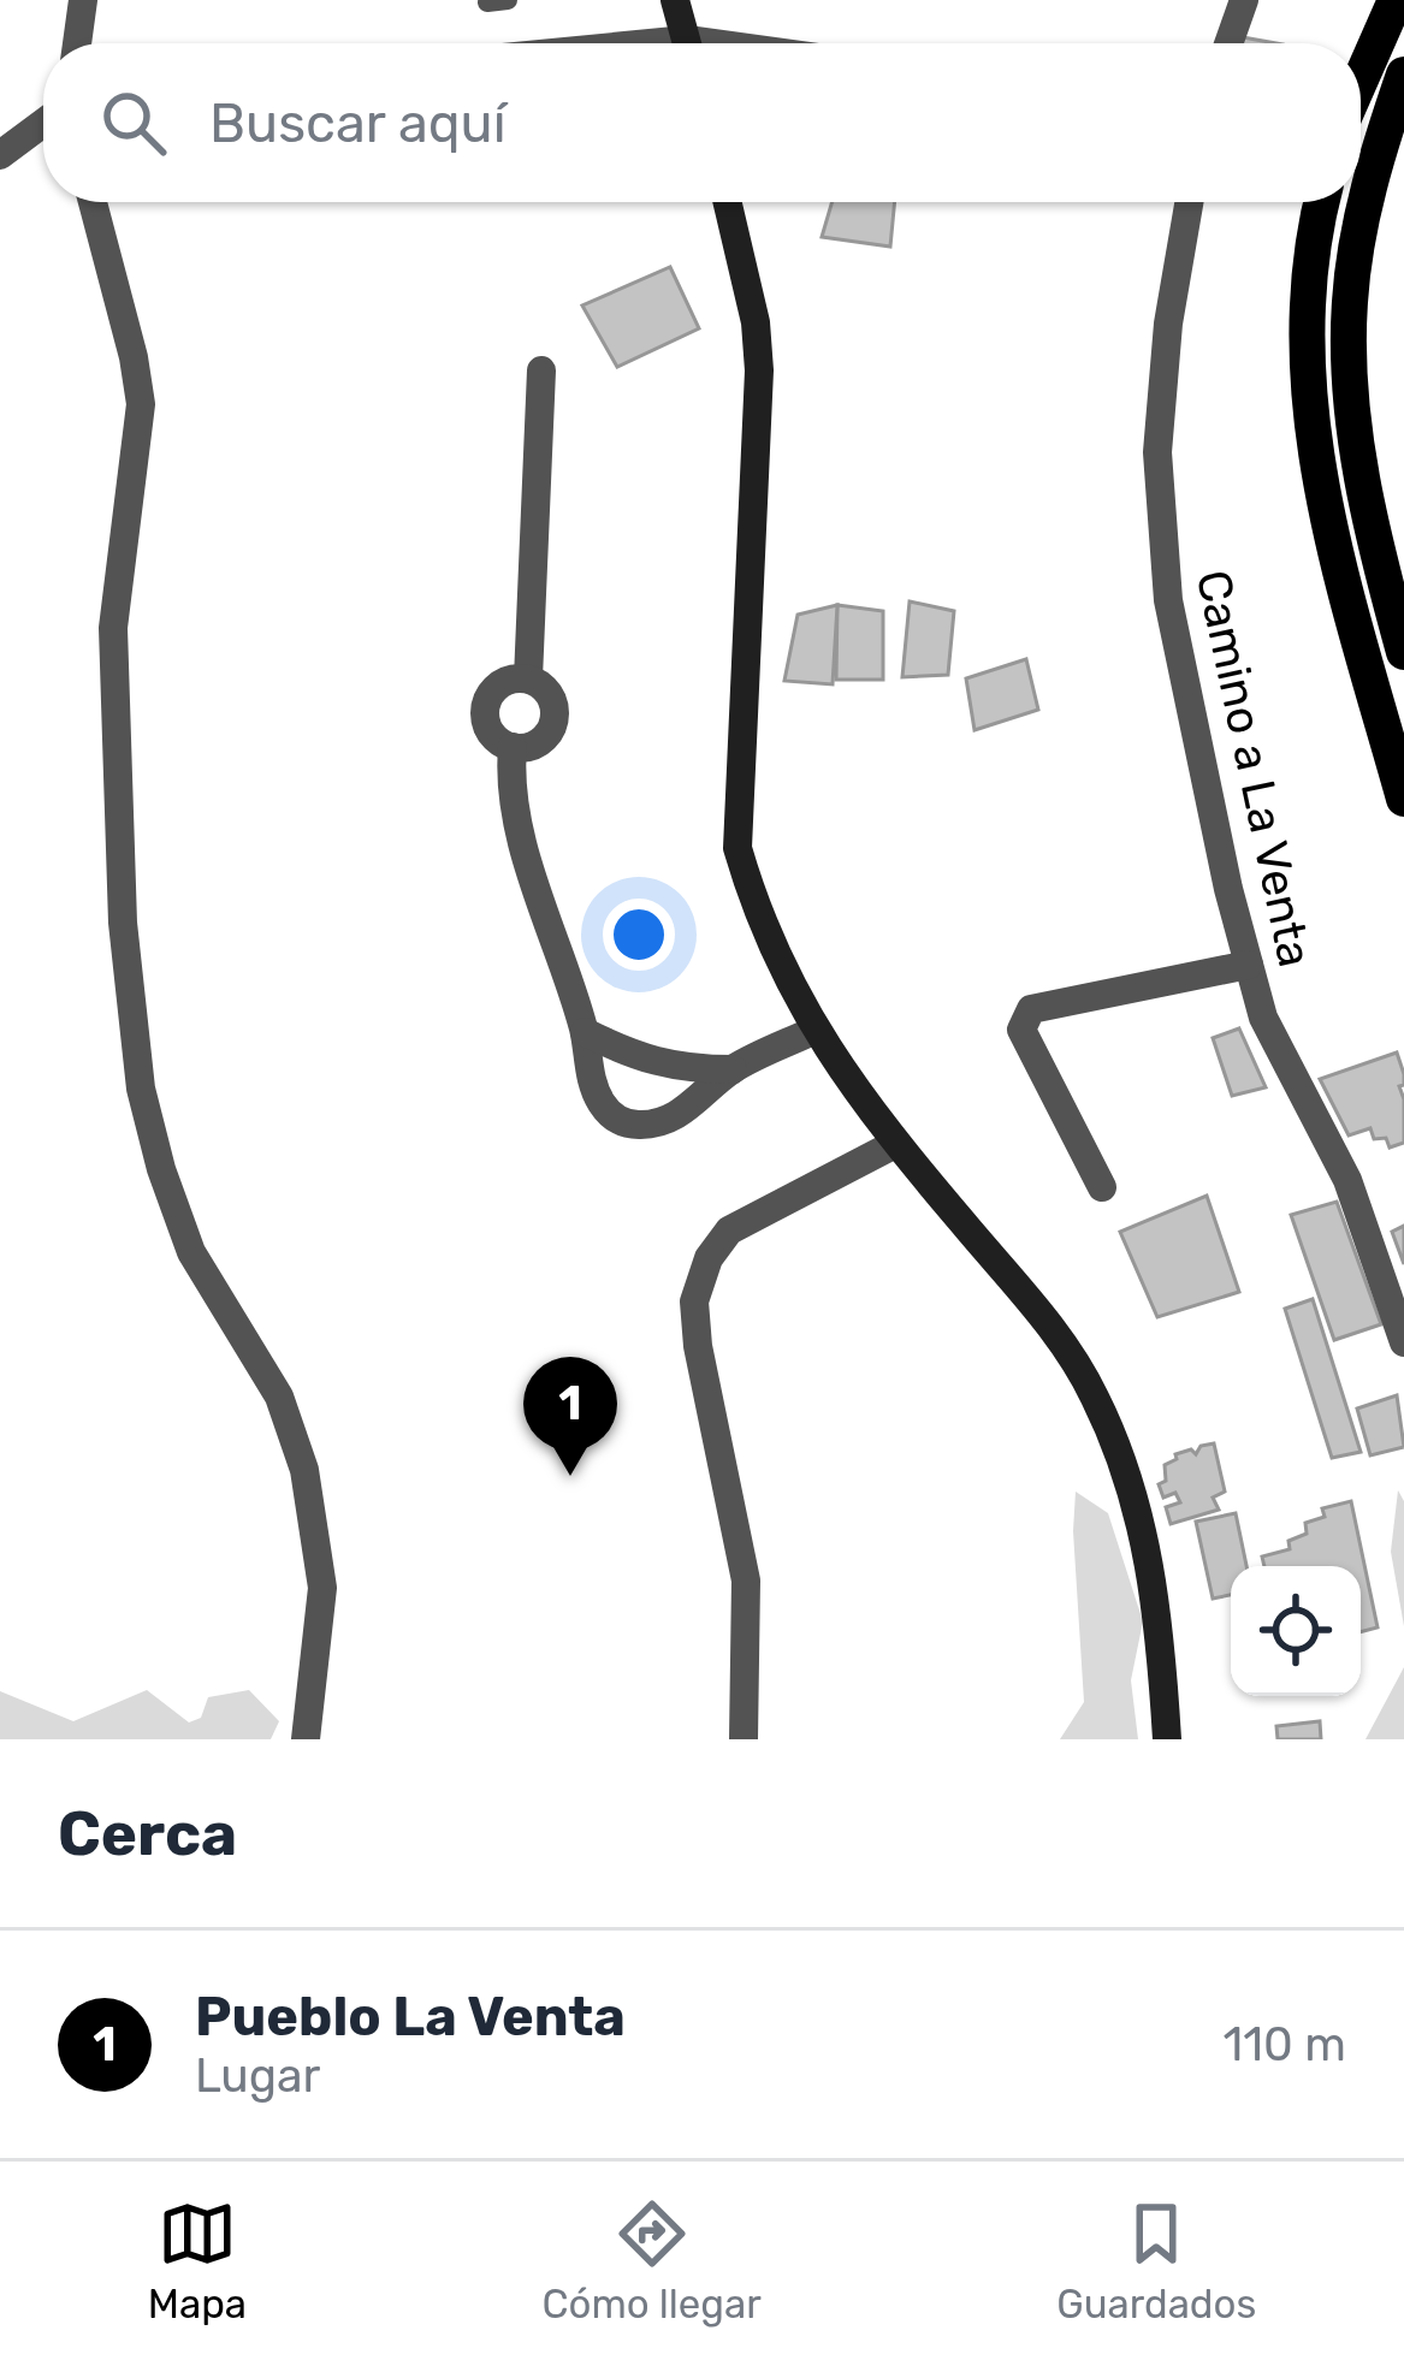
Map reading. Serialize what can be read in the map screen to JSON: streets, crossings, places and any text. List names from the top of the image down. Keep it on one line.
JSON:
{"streets":{"street":["Camino a La Venta"]},"page":{"search":"Buscar aquí","pins":"1","heading":"Cerca","list":[{"mark":"1","name":"Pueblo La Venta","note":"Lugar","value":"110 m"}],"nav":["Mapa","Cómo llegar","Guardados"]}}
